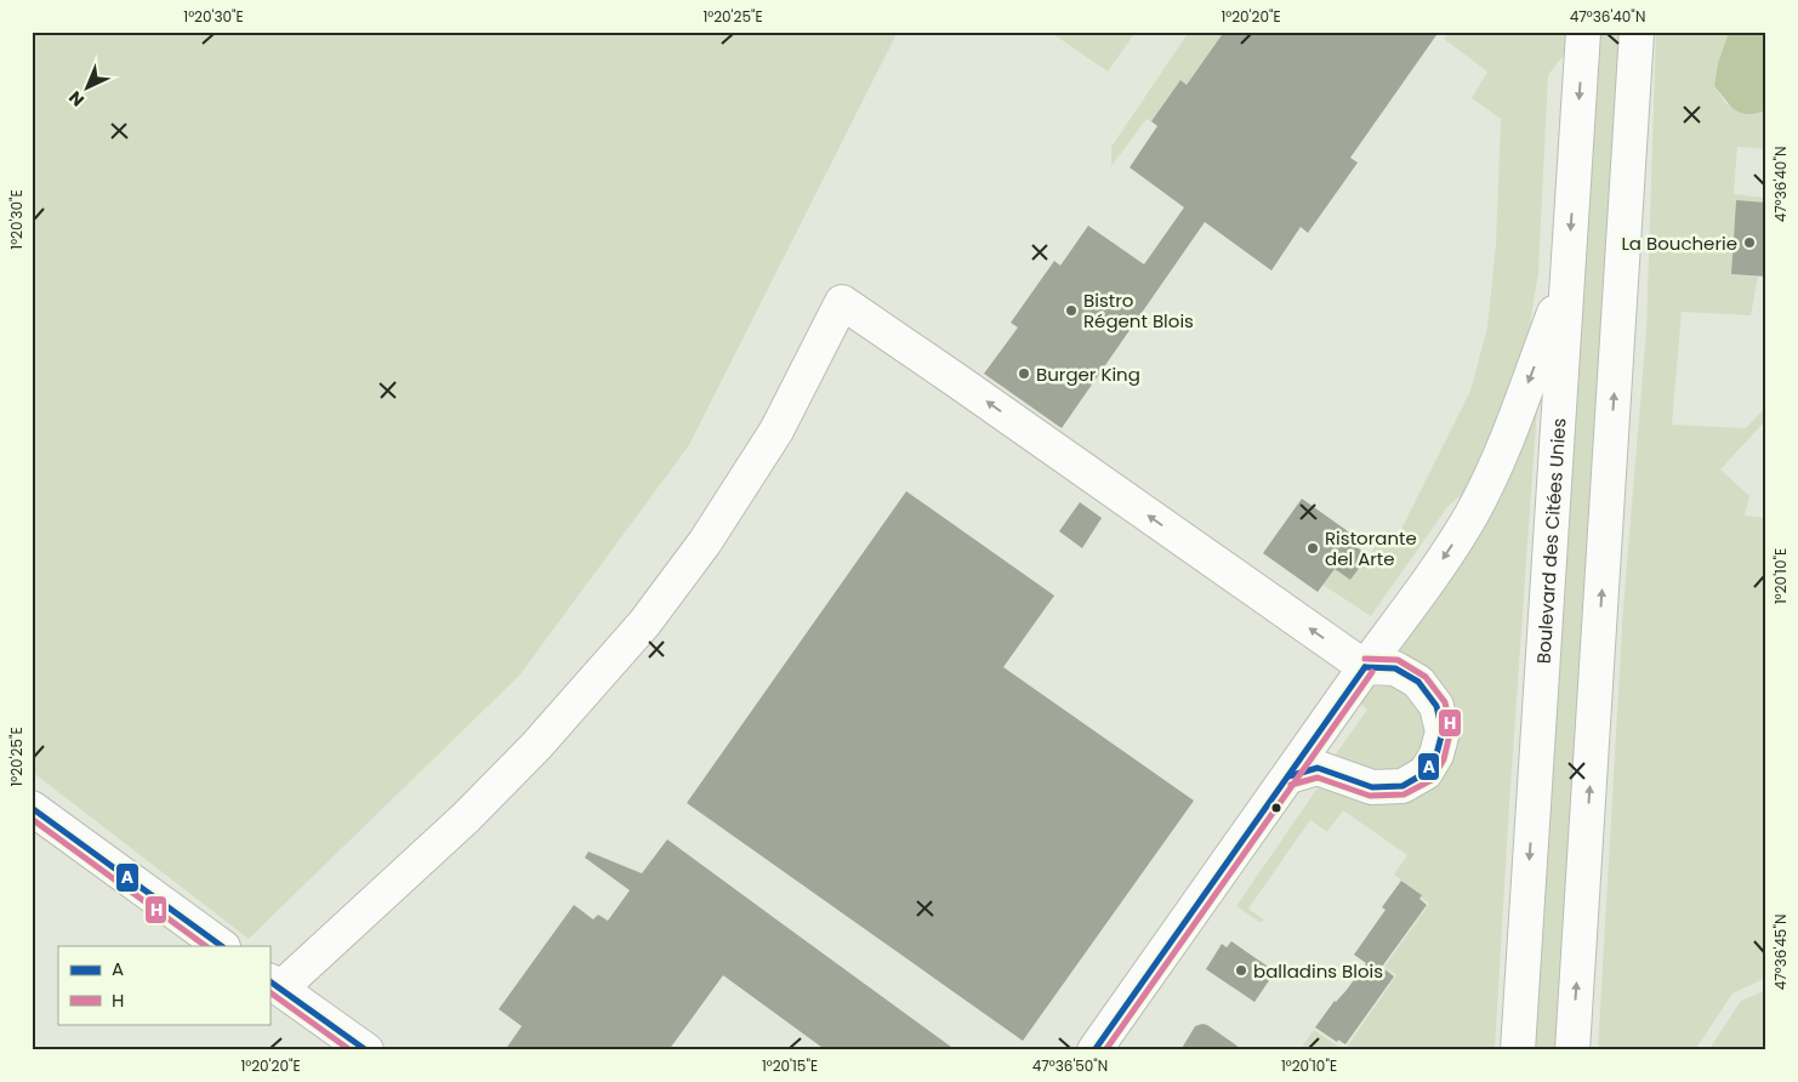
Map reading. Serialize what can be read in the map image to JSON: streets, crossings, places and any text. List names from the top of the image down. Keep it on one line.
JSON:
{"streets":{"street":["Boulevard des Citées Unies"]},"places":["La Boucherie","Bistro Régent Blois","Burger King","Ristorante del Arte","balladins Blois"],"lines":["transit line H","transit line A"],"legend":["A","H"],"north":"bottom left","coordinates":["1°20'30\"E","1°20'25\"E","1°20'20\"E","47°36'40\"N","1°20'10\"E","47°36'45\"N","1°20'15\"E","47°36'50\"N"]}
